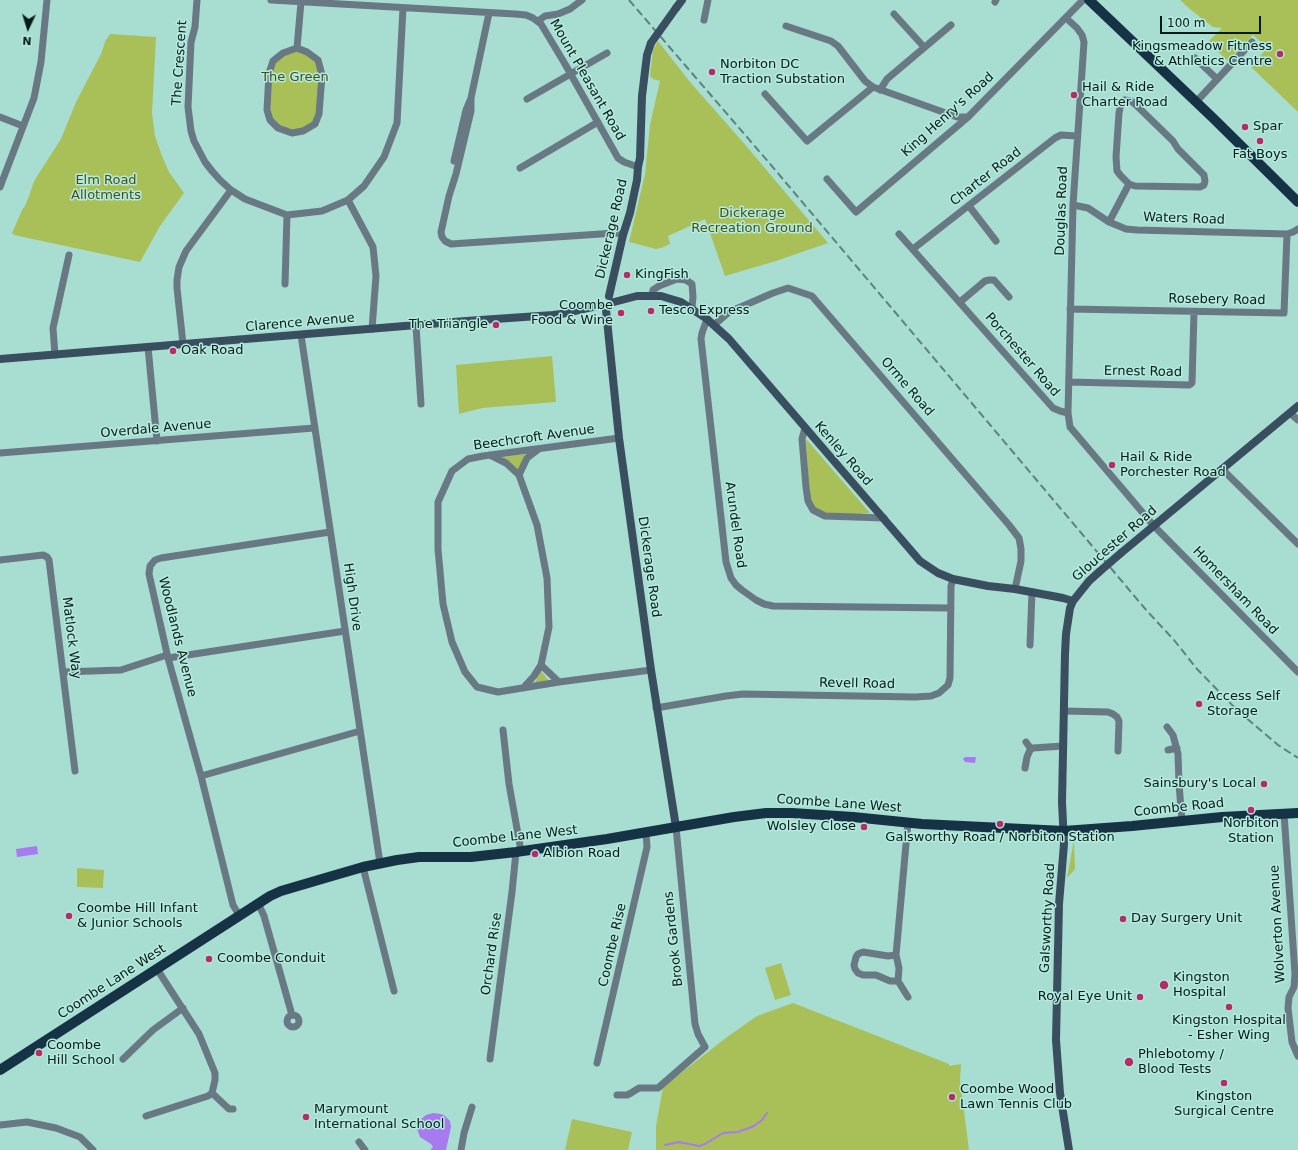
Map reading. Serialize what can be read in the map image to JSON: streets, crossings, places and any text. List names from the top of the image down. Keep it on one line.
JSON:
{"streets":{"main road":["Coombe Lane West","Coombe Road"],"street":["The Crescent","Mount Pleasant Road","King Henry's Road","Charter Road","Douglas Road","Waters Road","Dickerage Road","Rosebery Road","Clarence Avenue","Porchester Road","Ernest Road","Orme Road","Overdale Avenue","Beechcroft Avenue","Kenley Road","Arundel Road","Gloucester Road","Homersham Road","High Drive","Woodlands Avenue","Matlock Way","Revell Road","Galsworthy Road","Wolverton Avenue","Brook Gardens","Coombe Rise","Orchard Rise"]},"crossings":[["The Crescent","Mount Pleasant Road"],["Mount Pleasant Road","Dickerage Road"],["King Henry's Road","Douglas Road"],["Charter Road","Douglas Road"],["Charter Road","Porchester Road"],["Douglas Road","Waters Road"],["Douglas Road","Rosebery Road"],["Douglas Road","Porchester Road"],["Douglas Road","Ernest Road"],["Waters Road","Rosebery Road"],["Dickerage Road","Clarence Avenue"],["Dickerage Road","Beechcroft Avenue"],["Dickerage Road","Kenley Road"],["Dickerage Road","Revell Road"],["Dickerage Road","Coombe Lane West"],["Dickerage Road","Brook Gardens"],["Rosebery Road","Ernest Road"],["Clarence Avenue","High Drive"],["Orme Road","Kenley Road"],["Orme Road","Arundel Road"],["Overdale Avenue","High Drive"],["Kenley Road","Arundel Road"],["Kenley Road","Gloucester Road"],["Kenley Road","Revell Road"],["Arundel Road","Revell Road"],["Gloucester Road","Homersham Road"],["Gloucester Road","Coombe Lane West"],["Gloucester Road","Coombe Road"],["Gloucester Road","Galsworthy Road"],["High Drive","Woodlands Avenue"],["High Drive","Coombe Lane West"],["Woodlands Avenue","Coombe Lane West"],["Coombe Lane West","Coombe Road"],["Coombe Lane West","Galsworthy Road"],["Coombe Lane West","Brook Gardens"],["Coombe Lane West","Coombe Rise"],["Coombe Lane West","Orchard Rise"],["Coombe Road","Galsworthy Road"],["Coombe Road","Wolverton Avenue"]],"parks":["The Green","Elm Road Allotments","Dickerage Recreation Ground"],"places":["Kingsmeadow Fitness & Athletics Centre","Norbiton DC Traction Substation","Hail & Ride Charter Road","Spar","Fat Boys","KingFish","Tesco Express","Coombe Food & Wine","The Triangle","Oak Road","Hail & Ride Porchester Road","Access Self Storage","Sainsbury's Local","Norbiton Station","Galsworthy Road / Norbiton Station","Wolsley Close","Albion Road","Coombe Hill Infant & Junior Schools","Day Surgery Unit","Coombe Conduit","Kingston Hospital","Royal Eye Unit","Kingston Hospital - Esher Wing","Coombe Hill School","Phlebotomy / Blood Tests","Kingston Surgical Centre","Coombe Wood Lawn Tennis Club","Marymount International School"],"scale_bar":"100 m","north":"bottom"}
